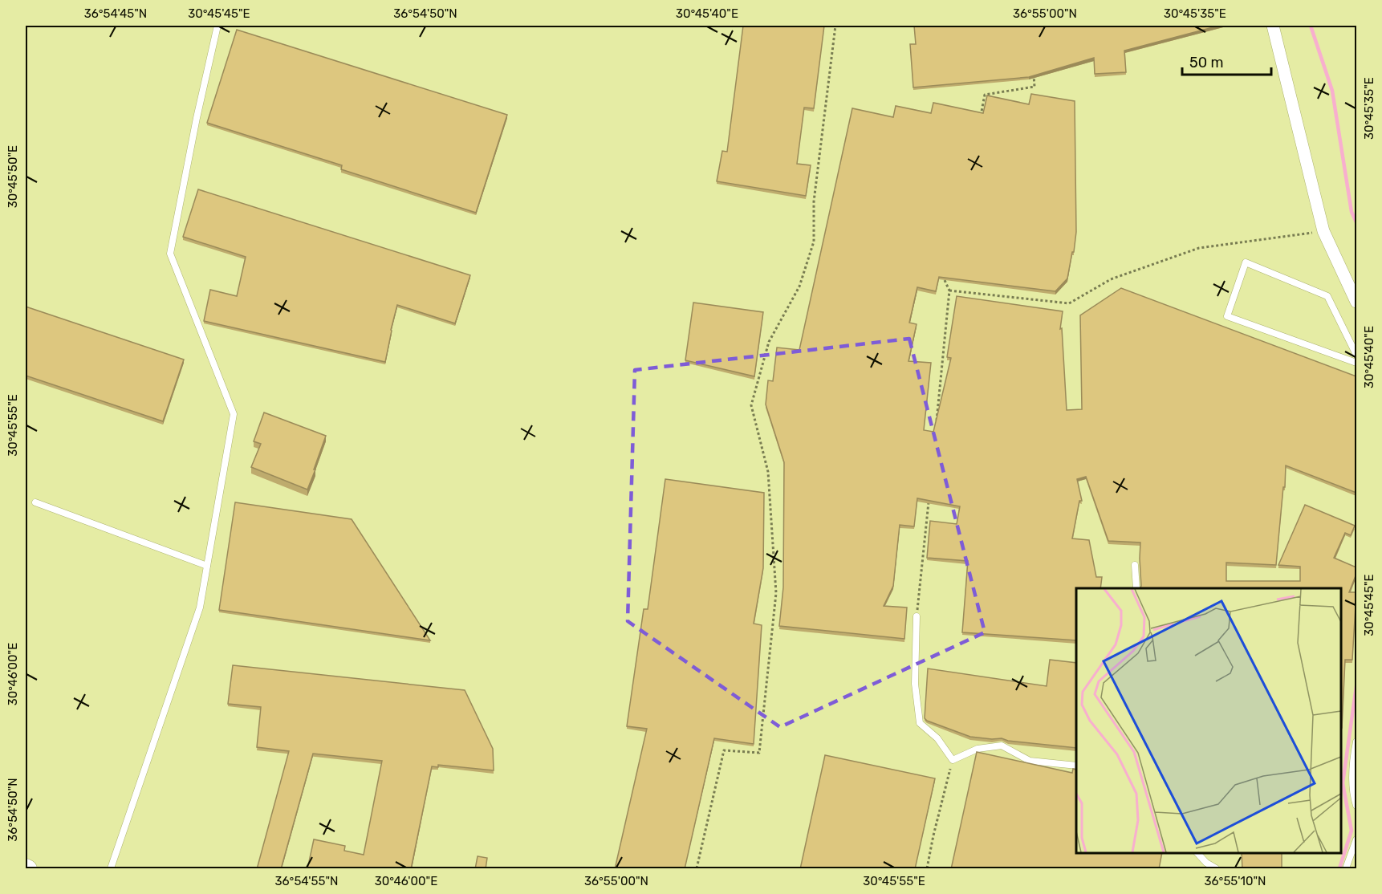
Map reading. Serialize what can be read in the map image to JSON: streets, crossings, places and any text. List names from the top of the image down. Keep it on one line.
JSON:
{"scale_bar":"50 m","coordinates":["36°54'45\"N","30°45'45\"E","36°54'50\"N","30°45'40\"E","36°55'00\"N","30°45'35\"E","30°45'50\"E","30°45'55\"E","30°46'00\"E","36°54'55\"N","36°55'10\"N"]}
